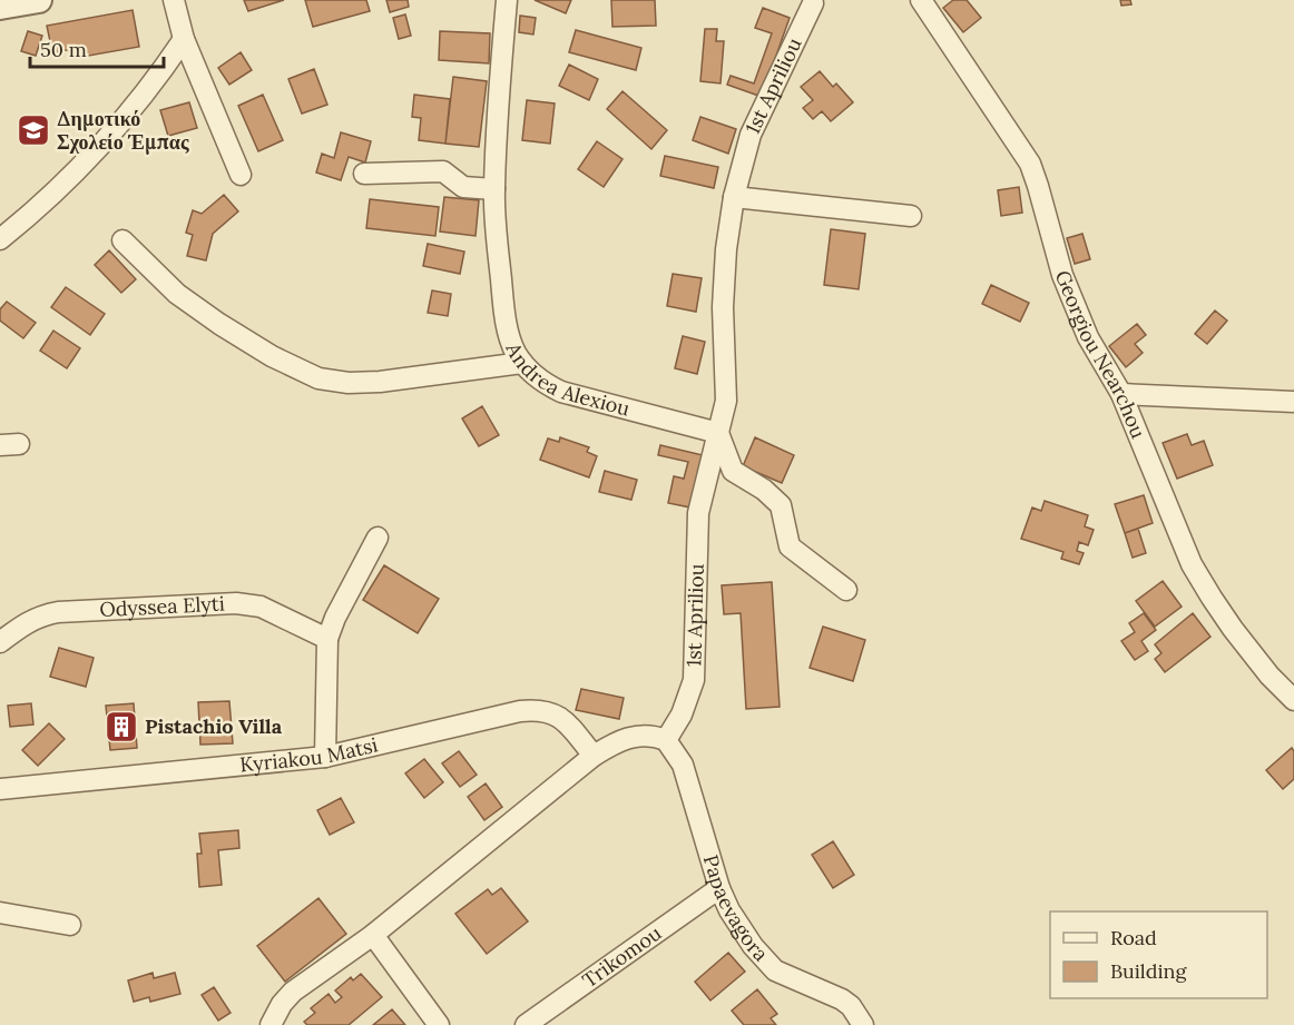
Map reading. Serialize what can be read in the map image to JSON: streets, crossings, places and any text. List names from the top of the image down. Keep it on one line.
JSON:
{"streets":{"street":["1st Apriliou","Georgiou Nearchou","Andrea Alexiou","Odyssea Elyti","Kyriakou Matsi","Papaevagora","Trikomou"]},"crossings":[["1st Apriliou","Andrea Alexiou"],["1st Apriliou","Papaevagora"],["Papaevagora","Trikomou"]],"places":{"school or university":["Δημοτικό Σχολείο Έμπας"],"building":["Pistachio Villa"]},"legend":["Road","Building"],"scale_bar":"50 m"}
